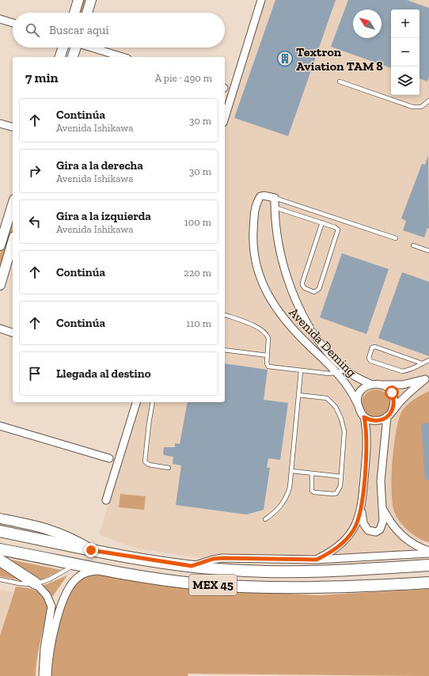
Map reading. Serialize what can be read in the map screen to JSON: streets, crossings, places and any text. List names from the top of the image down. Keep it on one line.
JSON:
{"streets":{"main road":["MEX 45"],"street":["Avenida Deming"]},"places":{"building":["Textron Aviation TAM 8"]},"north":"top left","page":{"map_buttons":["+","−"],"search":"Buscar aquí","heading":["7 min","A pie · 490 m"],"list":[["Continúa","Avenida Ishikawa","30 m"],["Gira a la derecha","Avenida Ishikawa","30 m"],["Gira a la izquierda","Avenida Ishikawa","100 m"],["Continúa","220 m"],["Continúa","110 m"],"Llegada al destino"]}}
